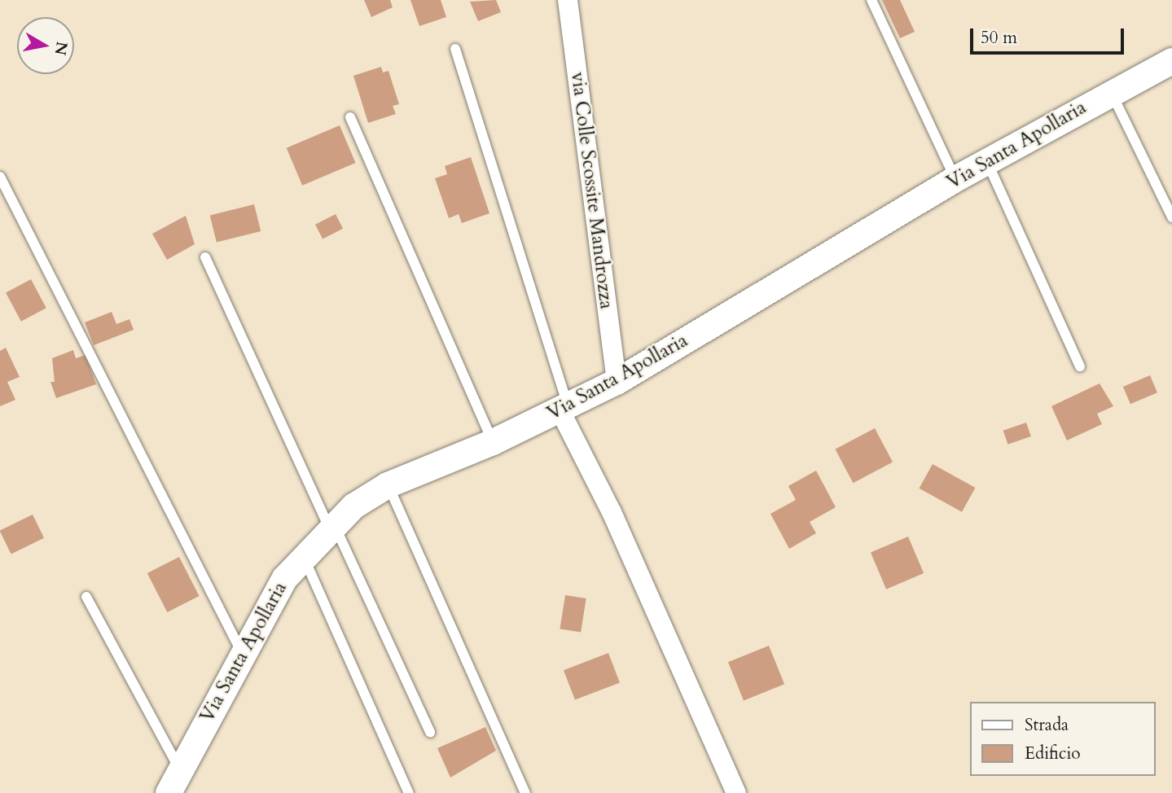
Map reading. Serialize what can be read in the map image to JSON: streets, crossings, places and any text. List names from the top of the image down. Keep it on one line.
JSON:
{"streets":{"street":["Via Santa Apollaria","via Colle Scossite Mandrozza"]},"crossings":[["Via Santa Apollaria","via Colle Scossite Mandrozza"]],"legend":["Strada","Edificio"],"scale_bar":"50 m","north":"right"}
